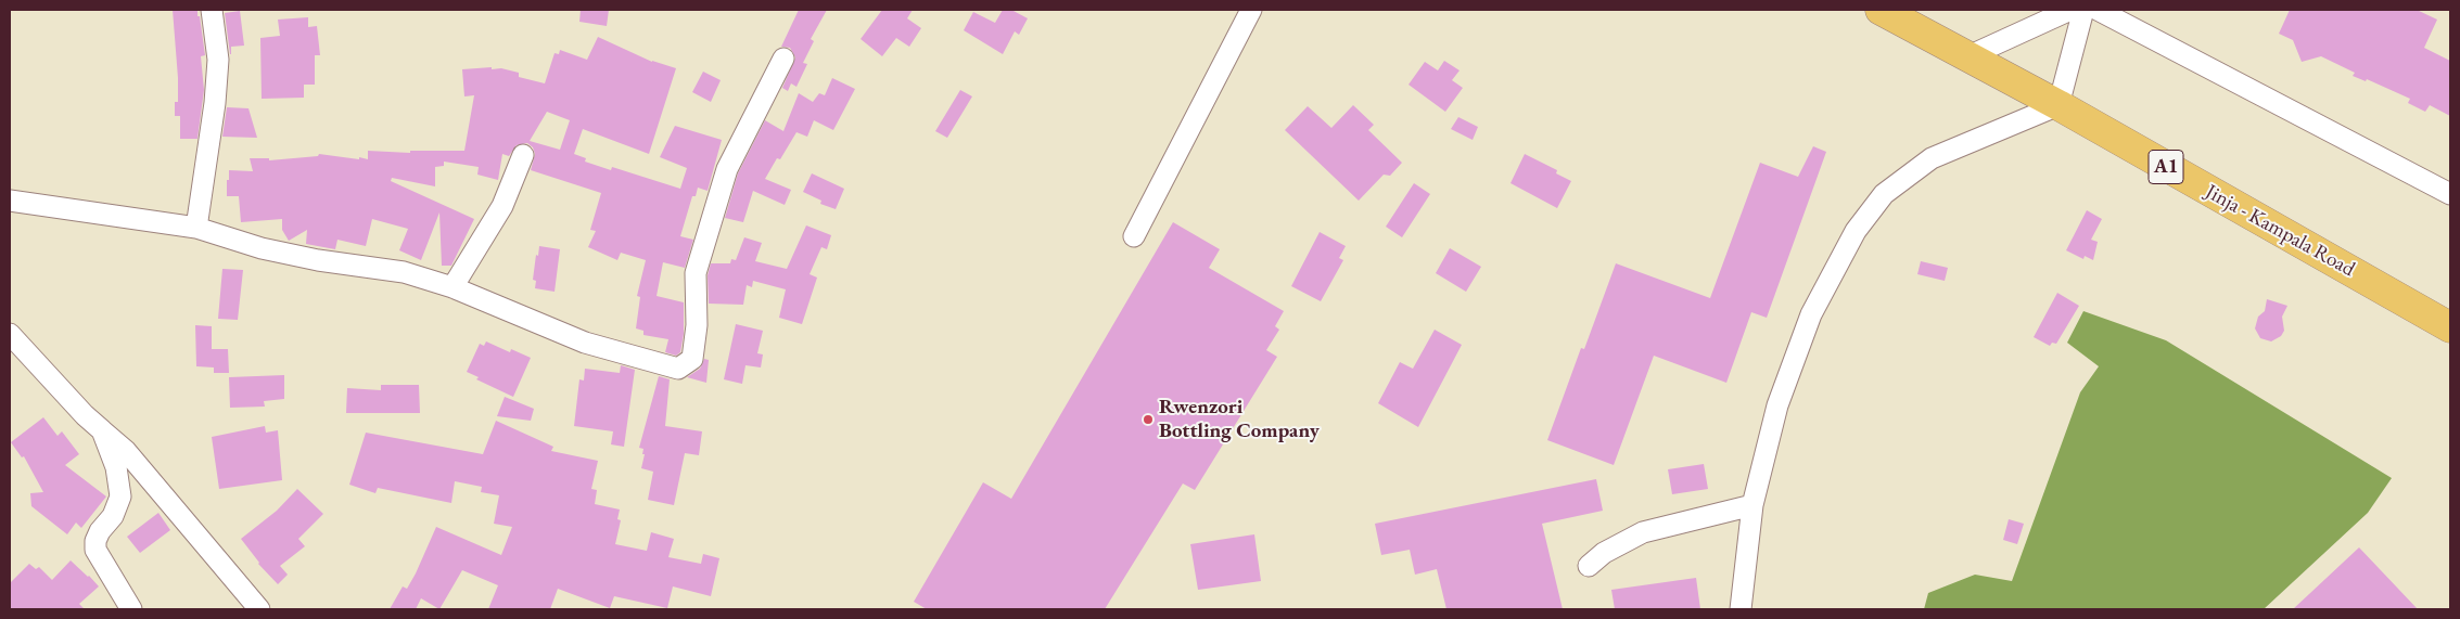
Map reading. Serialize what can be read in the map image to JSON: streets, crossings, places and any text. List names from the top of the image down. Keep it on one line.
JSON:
{"streets":{"highway":["A1","Jinja - Kampala Road"]},"places":["Rwenzori Bottling Company"]}
